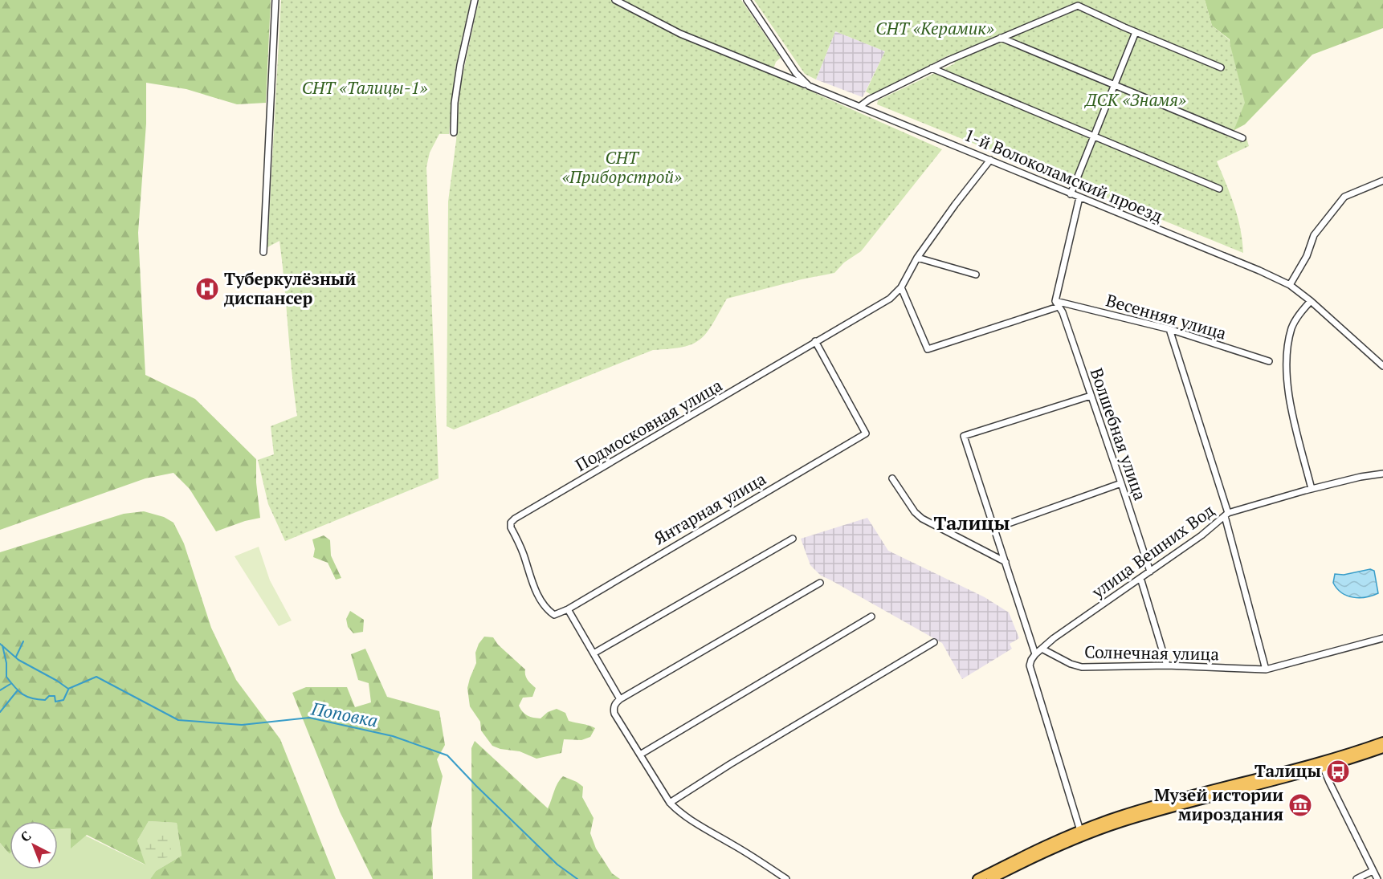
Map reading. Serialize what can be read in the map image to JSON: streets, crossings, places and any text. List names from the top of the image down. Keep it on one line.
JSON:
{"streets":{"street":["1-й Волоколамский проезд","Весенняя улица","Подмосковная улица","Волшебная улица","Янтарная улица","улица Вешних Вод","Солнечная улица"]},"crossings":[["Весенняя улица","Волшебная улица"],["Подмосковная улица","Янтарная улица"],["Волшебная улица","улица Вешних Вод"],["улица Вешних Вод","Солнечная улица"]],"districts":["Талицы"],"water":["Поповка"],"parks":["СНТ «Керамик»","СНТ «Талицы-1»","ДСК «Знамя»","СНТ «Приборстрой»"],"places":{"hospital":["Туберкулёзный диспансер"],"bus stop":["Талицы"],"museum":["Музей истории мироздания"]},"north":"top left"}
